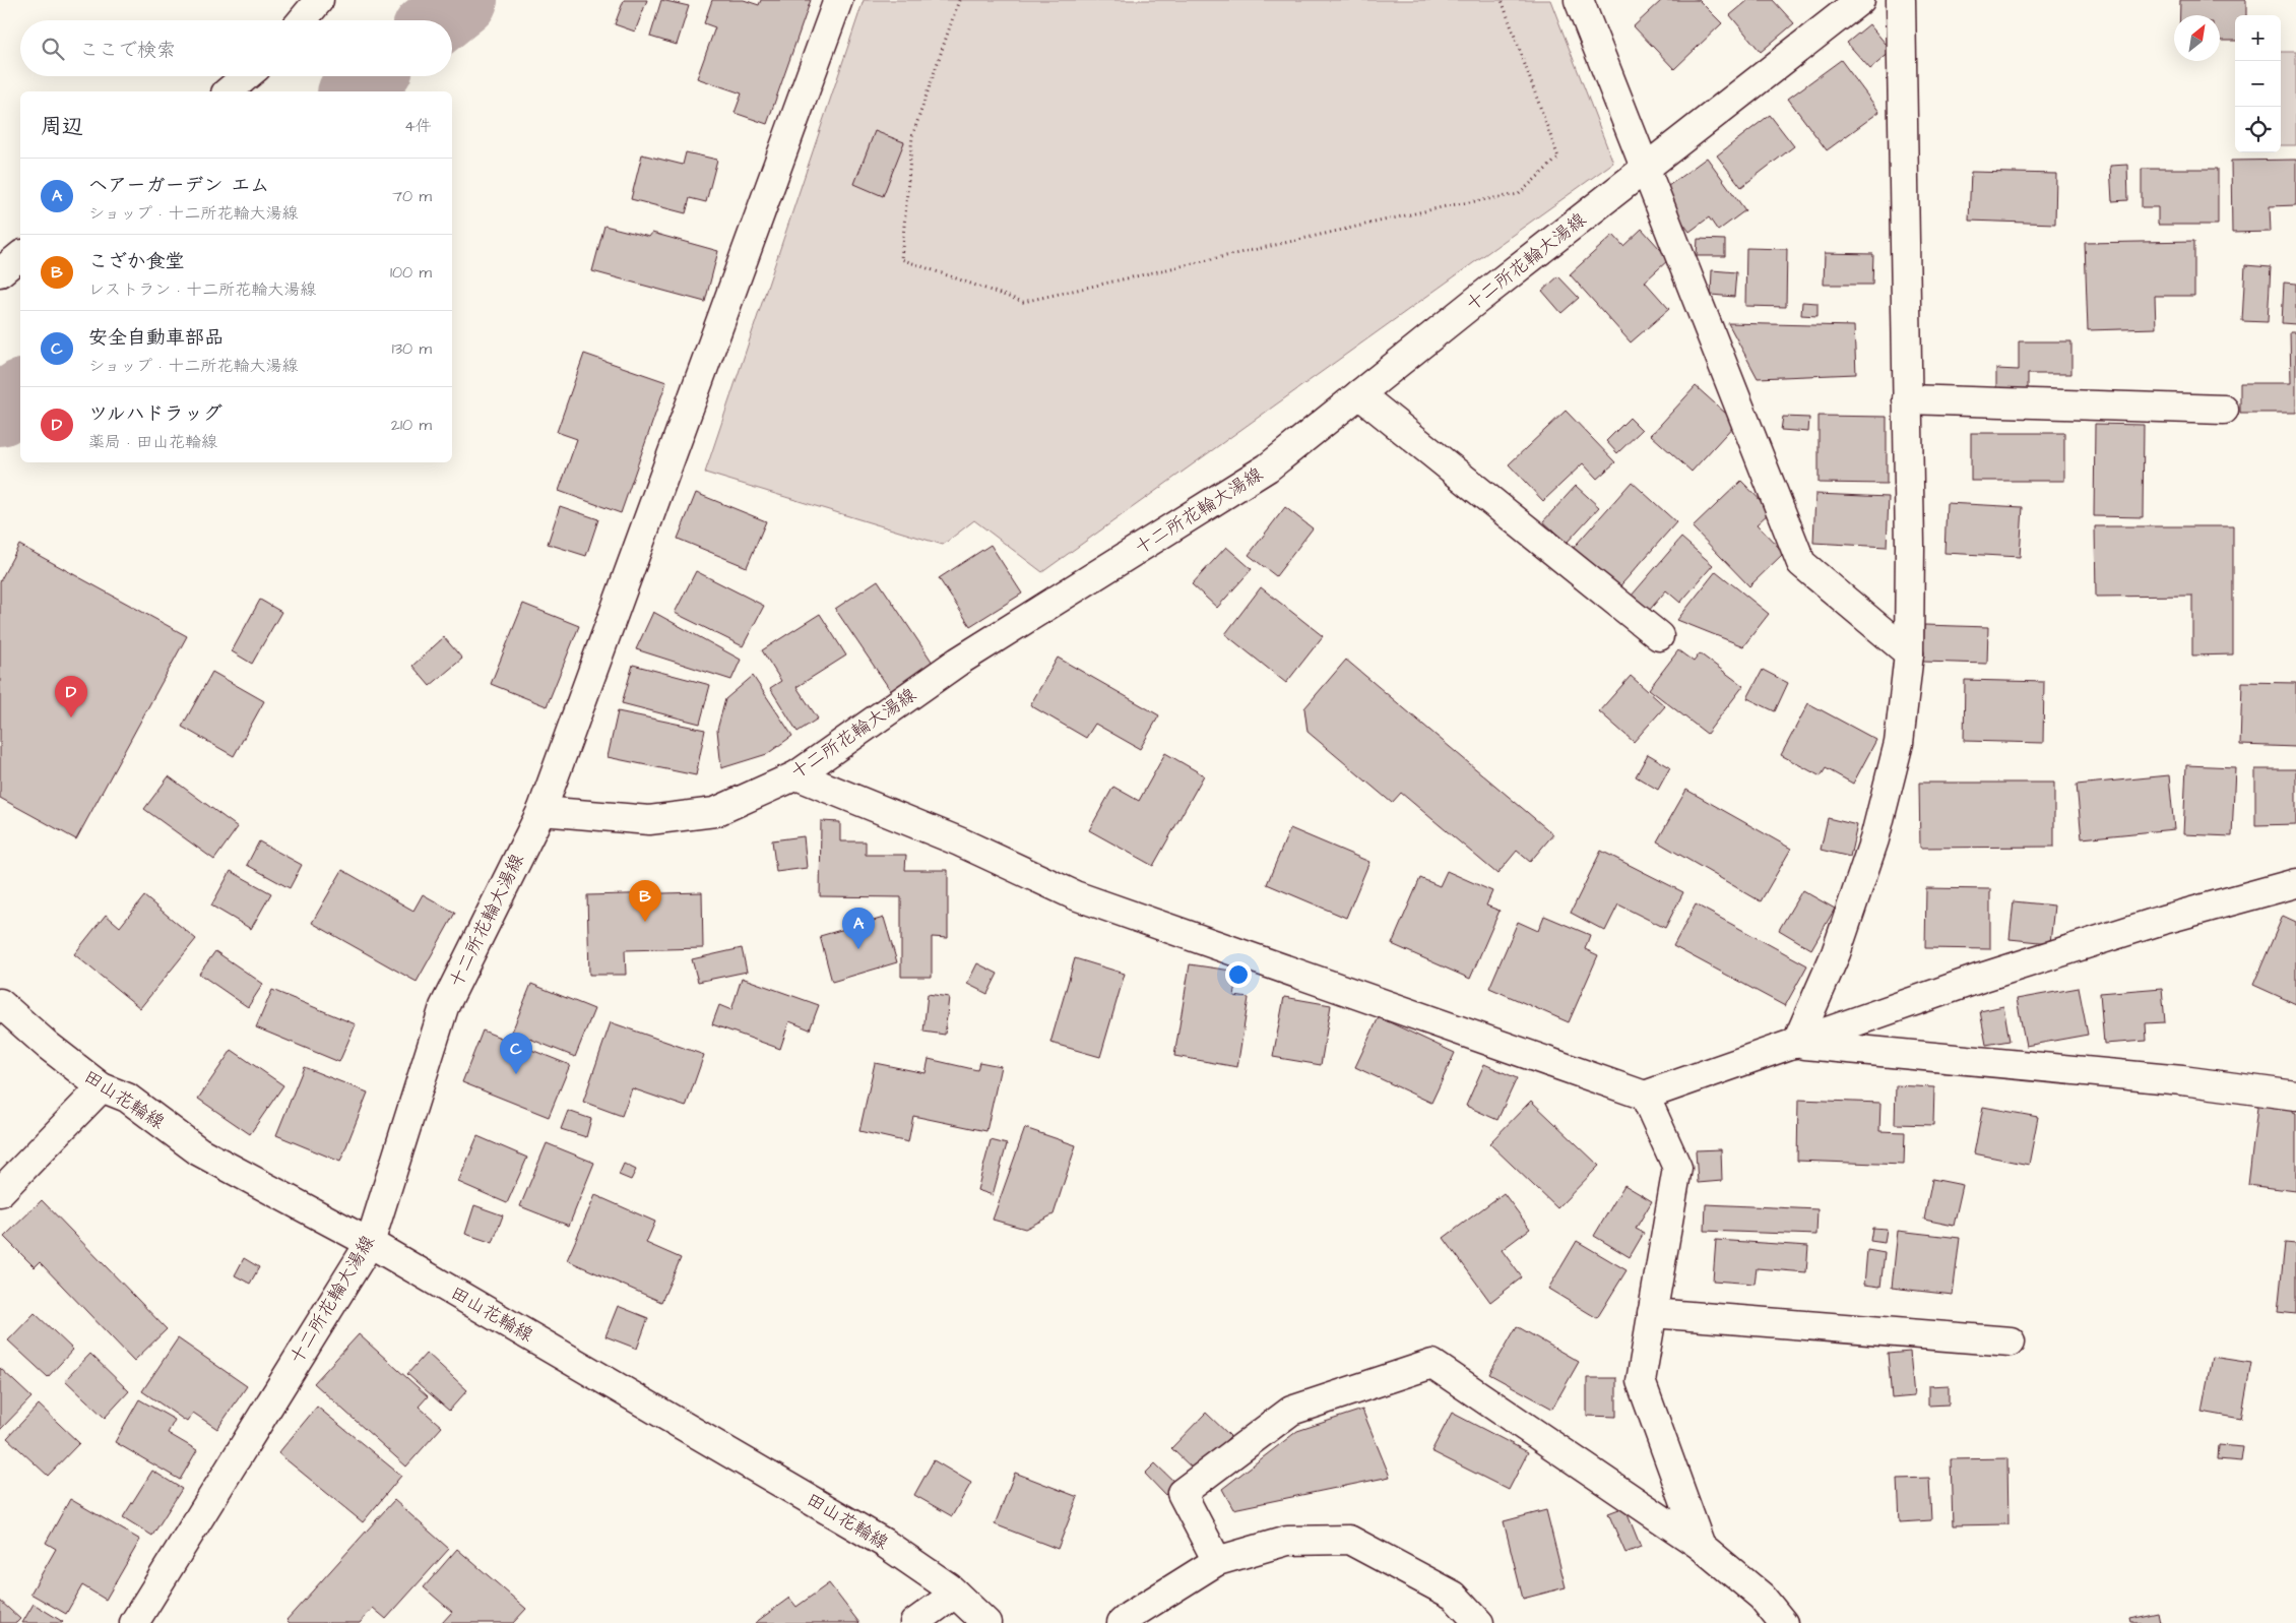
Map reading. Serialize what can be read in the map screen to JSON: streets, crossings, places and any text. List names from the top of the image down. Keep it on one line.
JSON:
{"streets":{"main road":["十二所花輪大湯線","田山花輪線"]},"crossings":[["十二所花輪大湯線","田山花輪線"]],"north":"top right","page":{"map_buttons":["+","−"],"search":"ここで検索","heading":["周辺","4件"],"list":[{"mark":"A","name":"ヘアーガーデン エム","note":"ショップ · 十二所花輪大湯線","value":"70 m"},{"mark":"B","name":"こざか食堂","note":"レストラン · 十二所花輪大湯線","value":"100 m"},{"mark":"C","name":"安全自動車部品","note":"ショップ · 十二所花輪大湯線","value":"130 m"},{"mark":"D","name":"ツルハドラッグ","note":"薬局 · 田山花輪線","value":"210 m"}],"pins":["D","B","A","C"]}}
